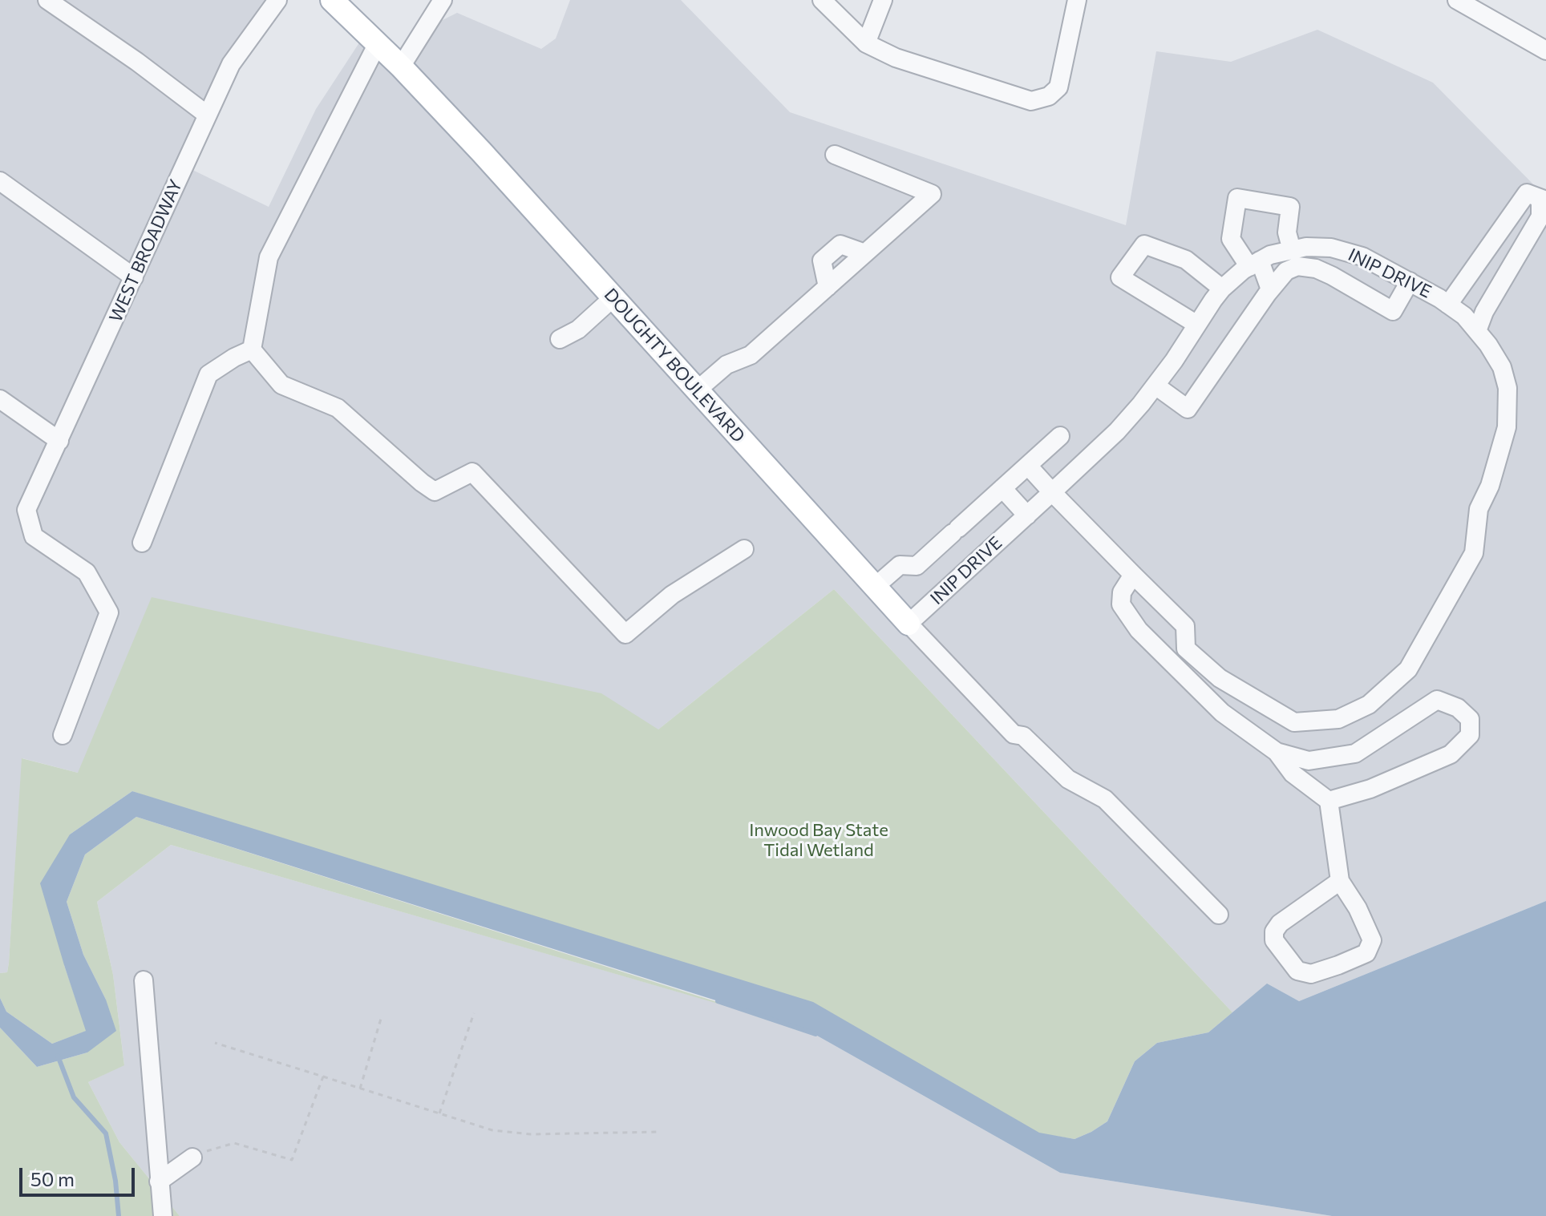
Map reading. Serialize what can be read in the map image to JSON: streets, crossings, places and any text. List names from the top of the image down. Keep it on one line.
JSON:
{"streets":{"main road":["DOUGHTY BOULEVARD"],"street":["WEST BROADWAY","INIP DRIVE"]},"crossings":[["INIP DRIVE","DOUGHTY BOULEVARD"]],"parks":["Inwood Bay State Tidal Wetland"],"scale_bar":"50 m"}
